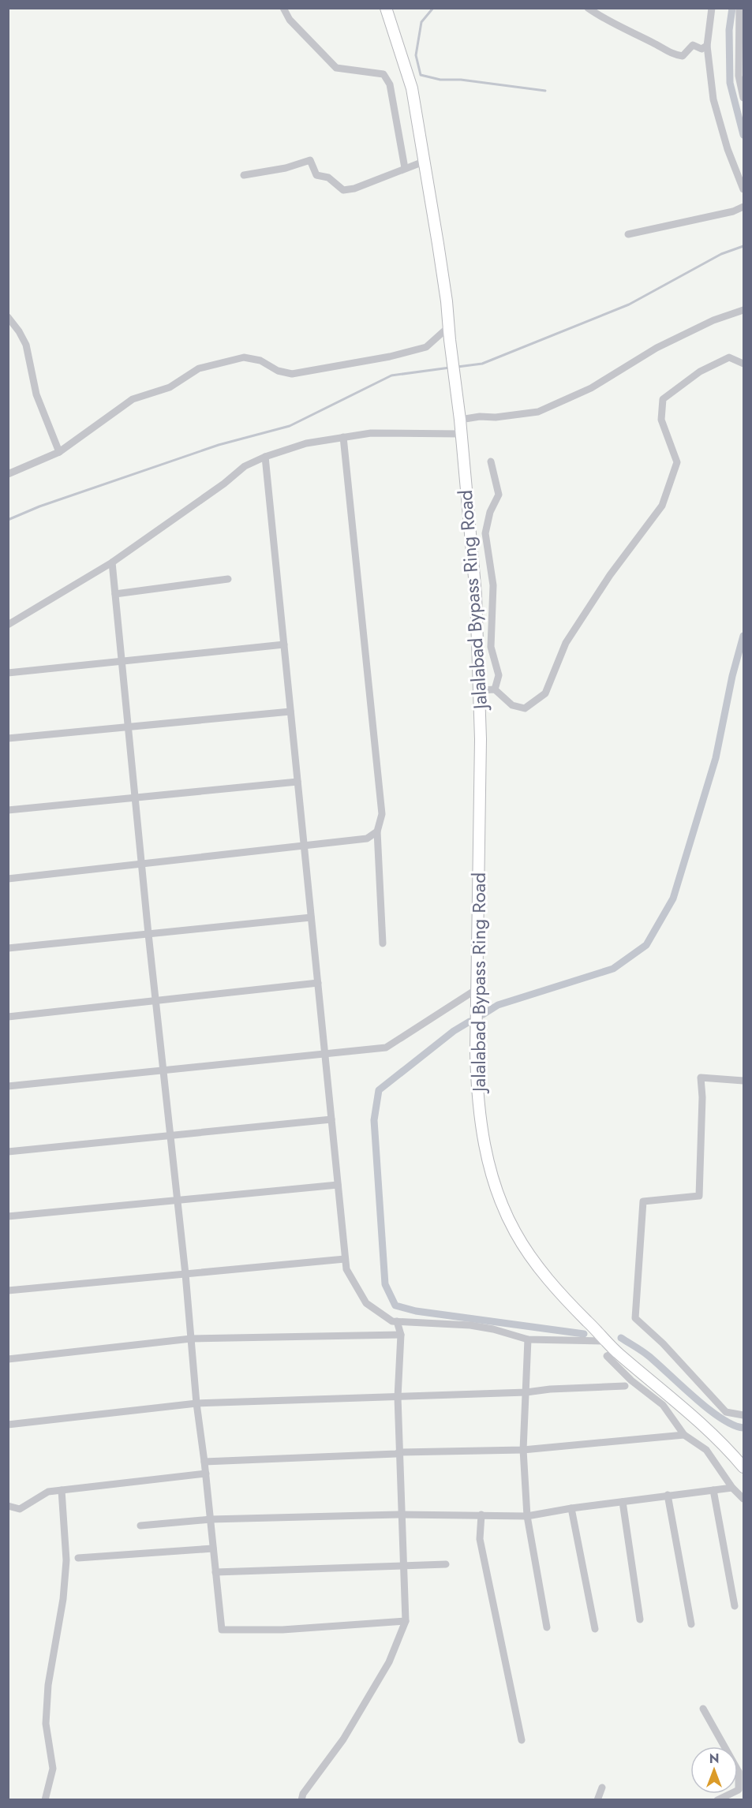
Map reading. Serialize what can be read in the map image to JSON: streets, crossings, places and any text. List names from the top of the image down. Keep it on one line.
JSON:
{"streets":{"highway":["Jalalabad Bypass Ring Road"]},"north":"top"}
